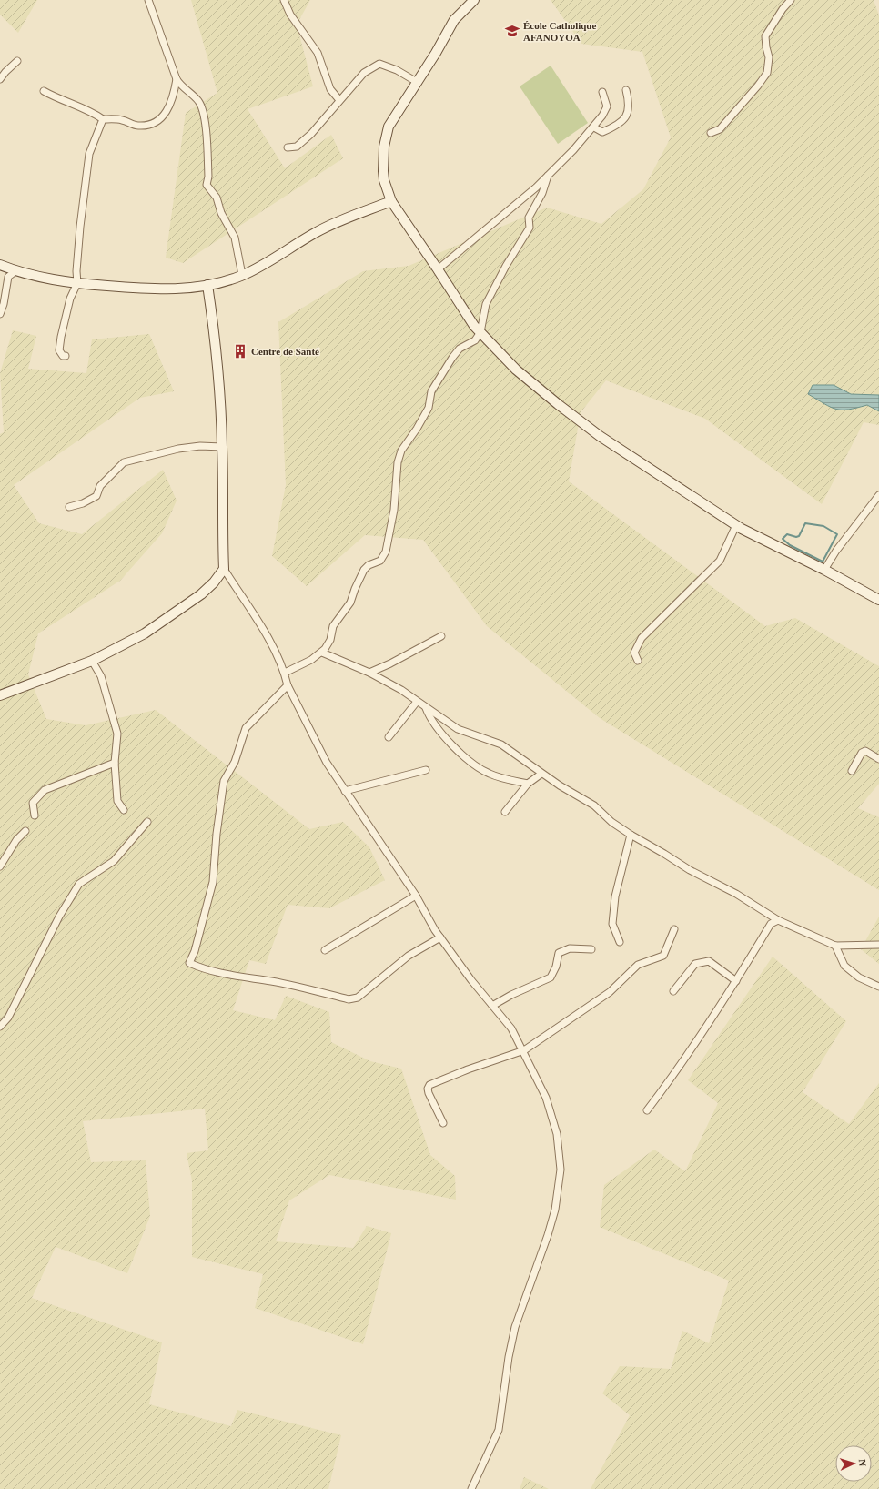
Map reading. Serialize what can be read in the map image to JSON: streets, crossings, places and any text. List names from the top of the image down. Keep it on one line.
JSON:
{"places":{"school or university":["École Catholique AFANOYOA"],"building":["Centre de Santé"]},"north":"right"}
